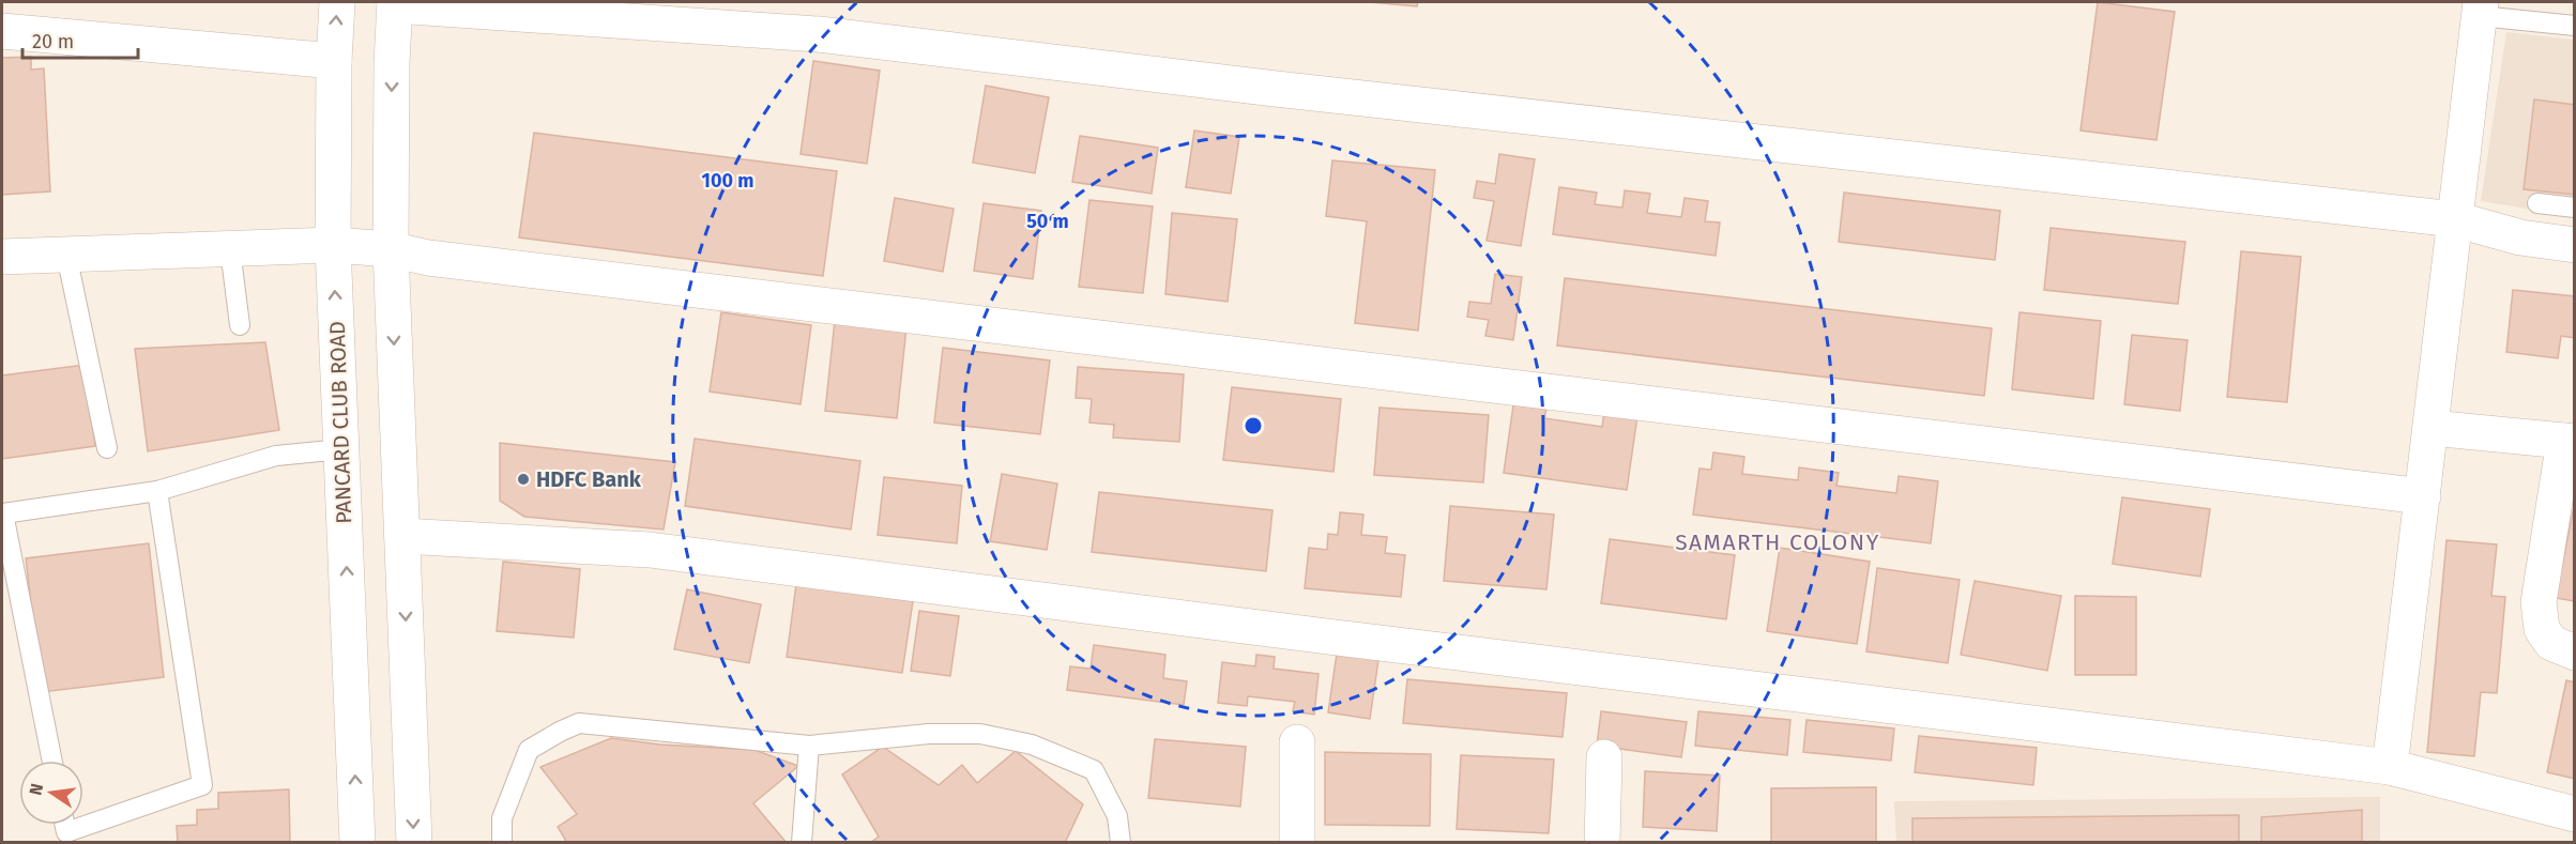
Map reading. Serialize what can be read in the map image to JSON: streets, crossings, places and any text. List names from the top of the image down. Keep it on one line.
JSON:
{"streets":{"street":["PANCARD CLUB ROAD"]},"districts":["SAMARTH COLONY"],"places":["HDFC Bank"],"scale_bar":"20 m","north":"left","rings":["100 m","50 m"]}
